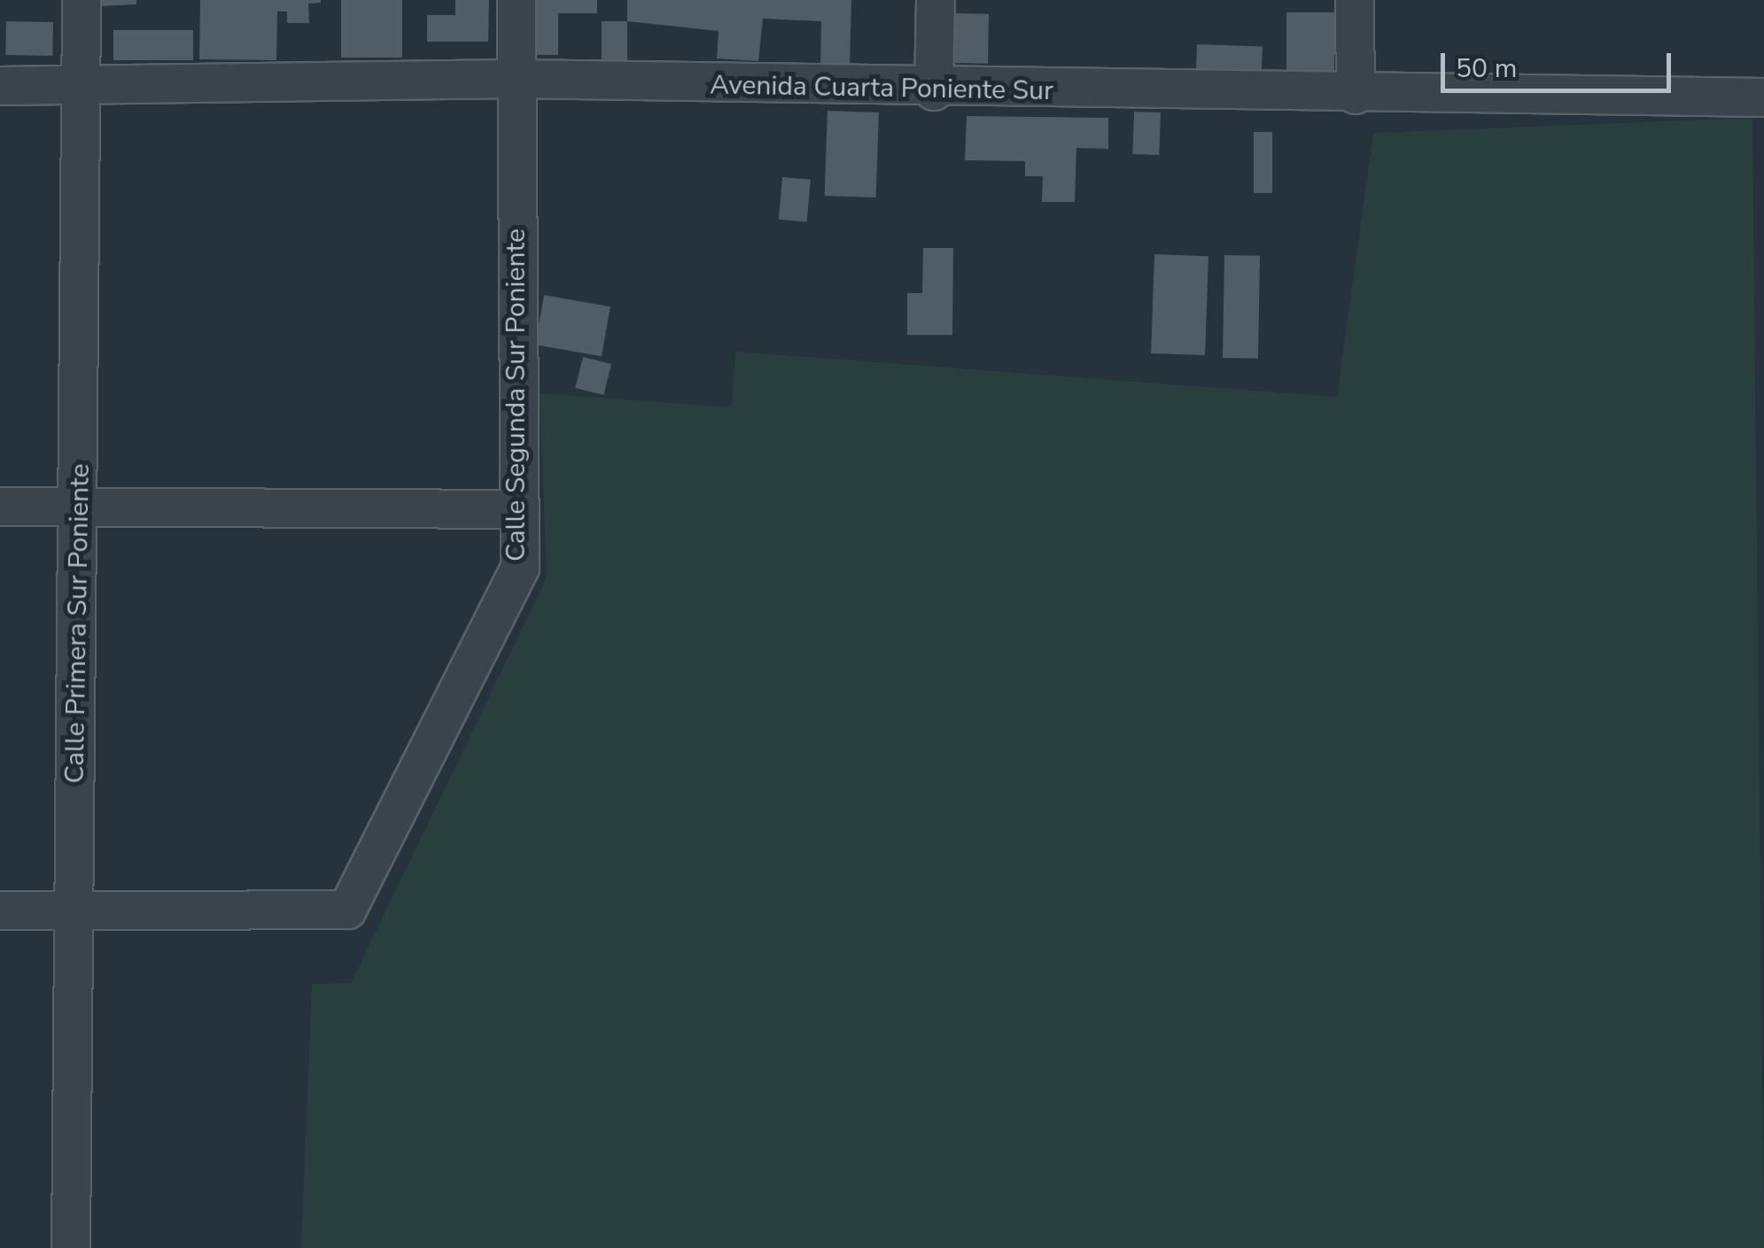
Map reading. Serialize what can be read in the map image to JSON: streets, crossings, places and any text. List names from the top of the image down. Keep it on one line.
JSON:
{"streets":{"street":["Avenida Cuarta Poniente Sur","Calle Segunda Sur Poniente","Calle Primera Sur Poniente"]},"crossings":[["Avenida Cuarta Poniente Sur","Calle Segunda Sur Poniente"],["Avenida Cuarta Poniente Sur","Calle Primera Sur Poniente"],["Calle Segunda Sur Poniente","Calle Primera Sur Poniente"]],"scale_bar":"50 m"}
